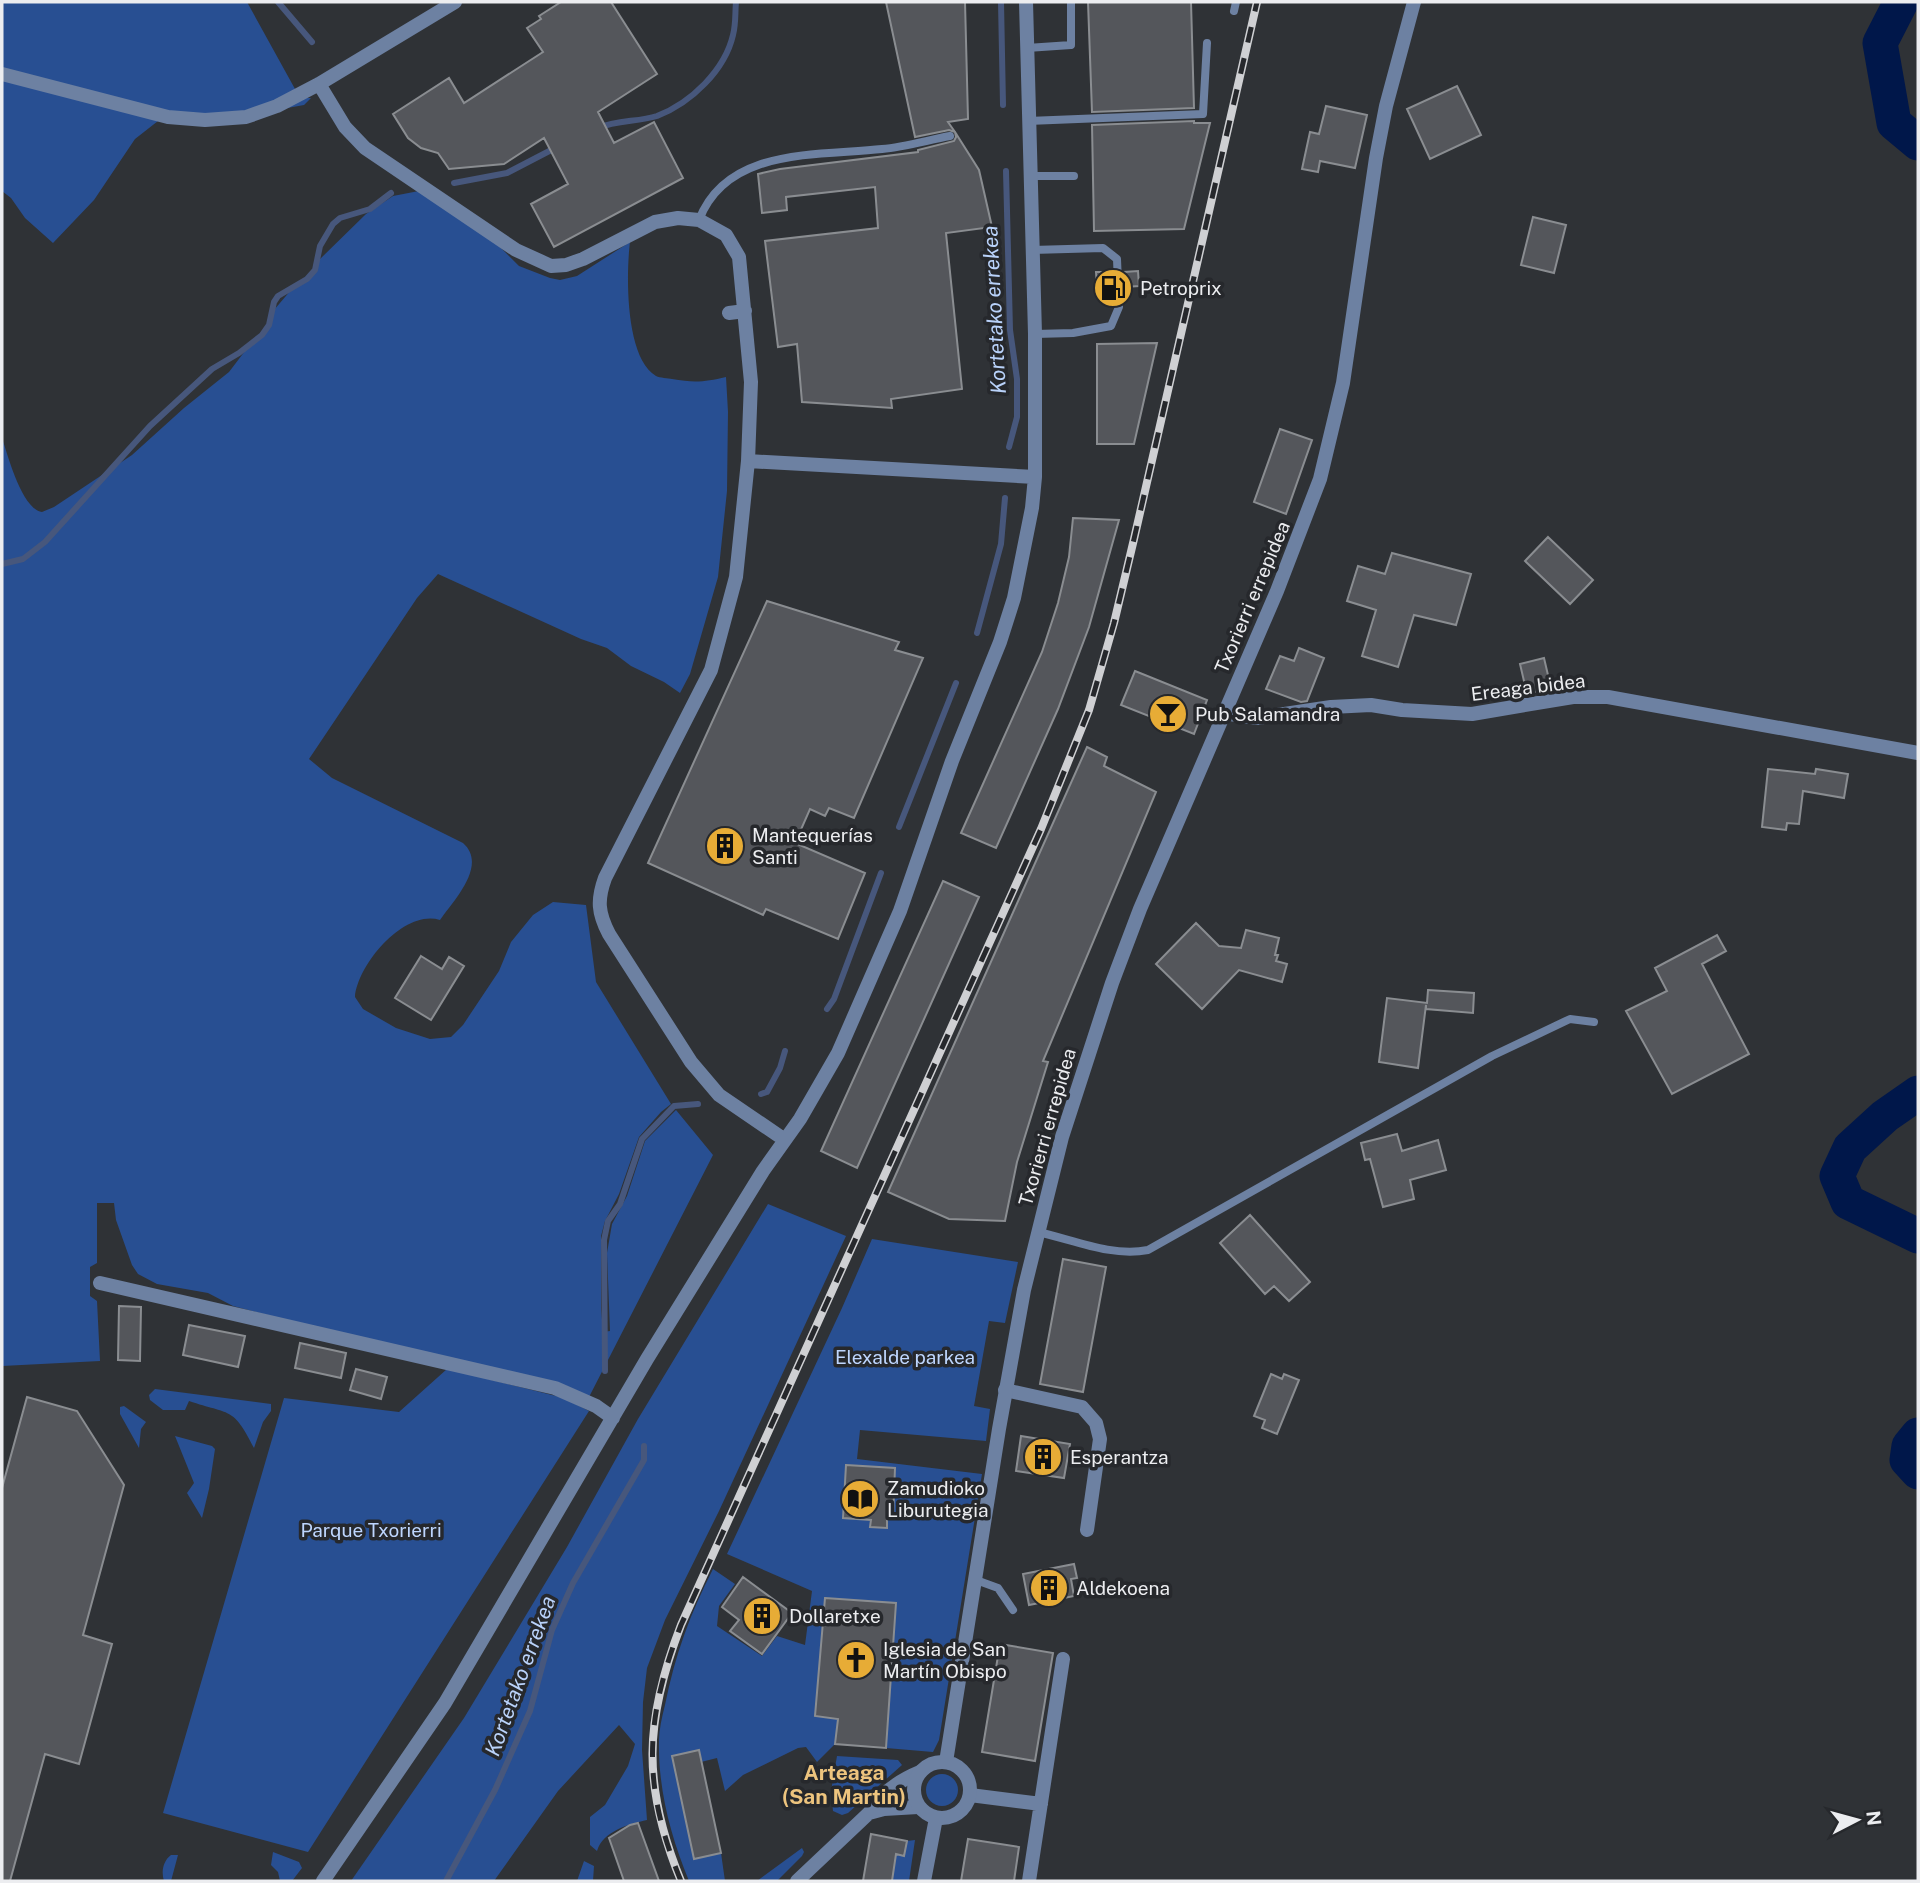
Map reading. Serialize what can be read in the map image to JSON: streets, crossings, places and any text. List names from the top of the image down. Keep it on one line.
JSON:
{"streets":{"street":["Txorierri errepidea","Ereaga bidea"]},"crossings":[["Txorierri errepidea","Ereaga bidea"]],"districts":["Arteaga (San Martin)"],"water":["Kortetako errekea"],"parks":["Elexalde parkea","Parque Txorierri"],"places":{"fuel station":["Petroprix"],"bar":["Pub Salamandra"],"building":["Mantequerías Santi","Esperantza","Aldekoena","Dollaretxe"],"library":["Zamudioko Liburutegia"],"church":["Iglesia de San Martín Obispo"]},"north":"right"}
